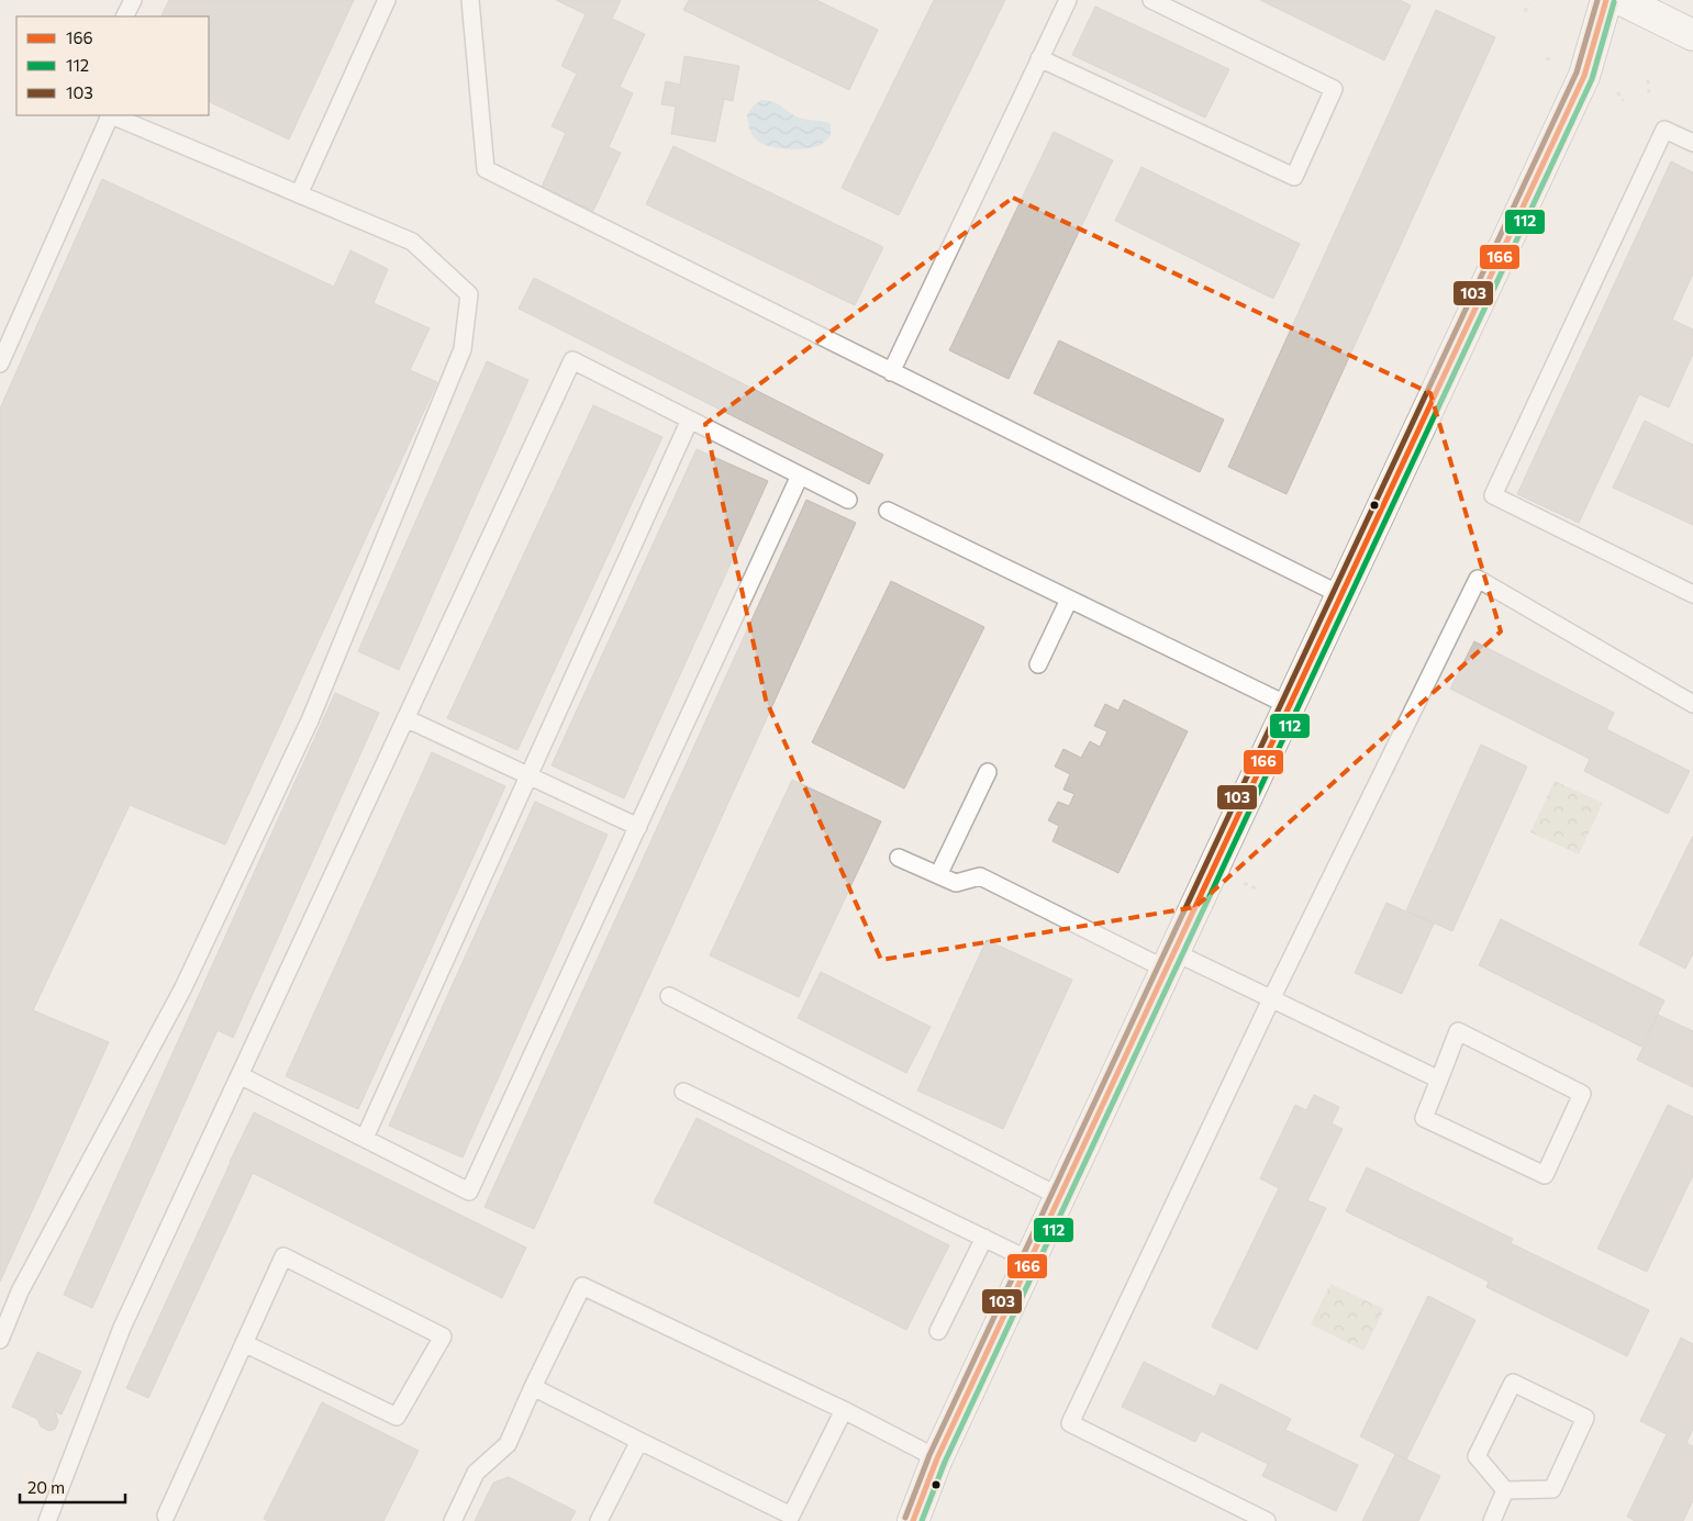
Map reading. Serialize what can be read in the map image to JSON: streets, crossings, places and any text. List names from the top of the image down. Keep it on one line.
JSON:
{"lines":["transit line 166","transit line 103","transit line 112"],"legend":["166","112","103"],"scale_bar":"20 m"}
